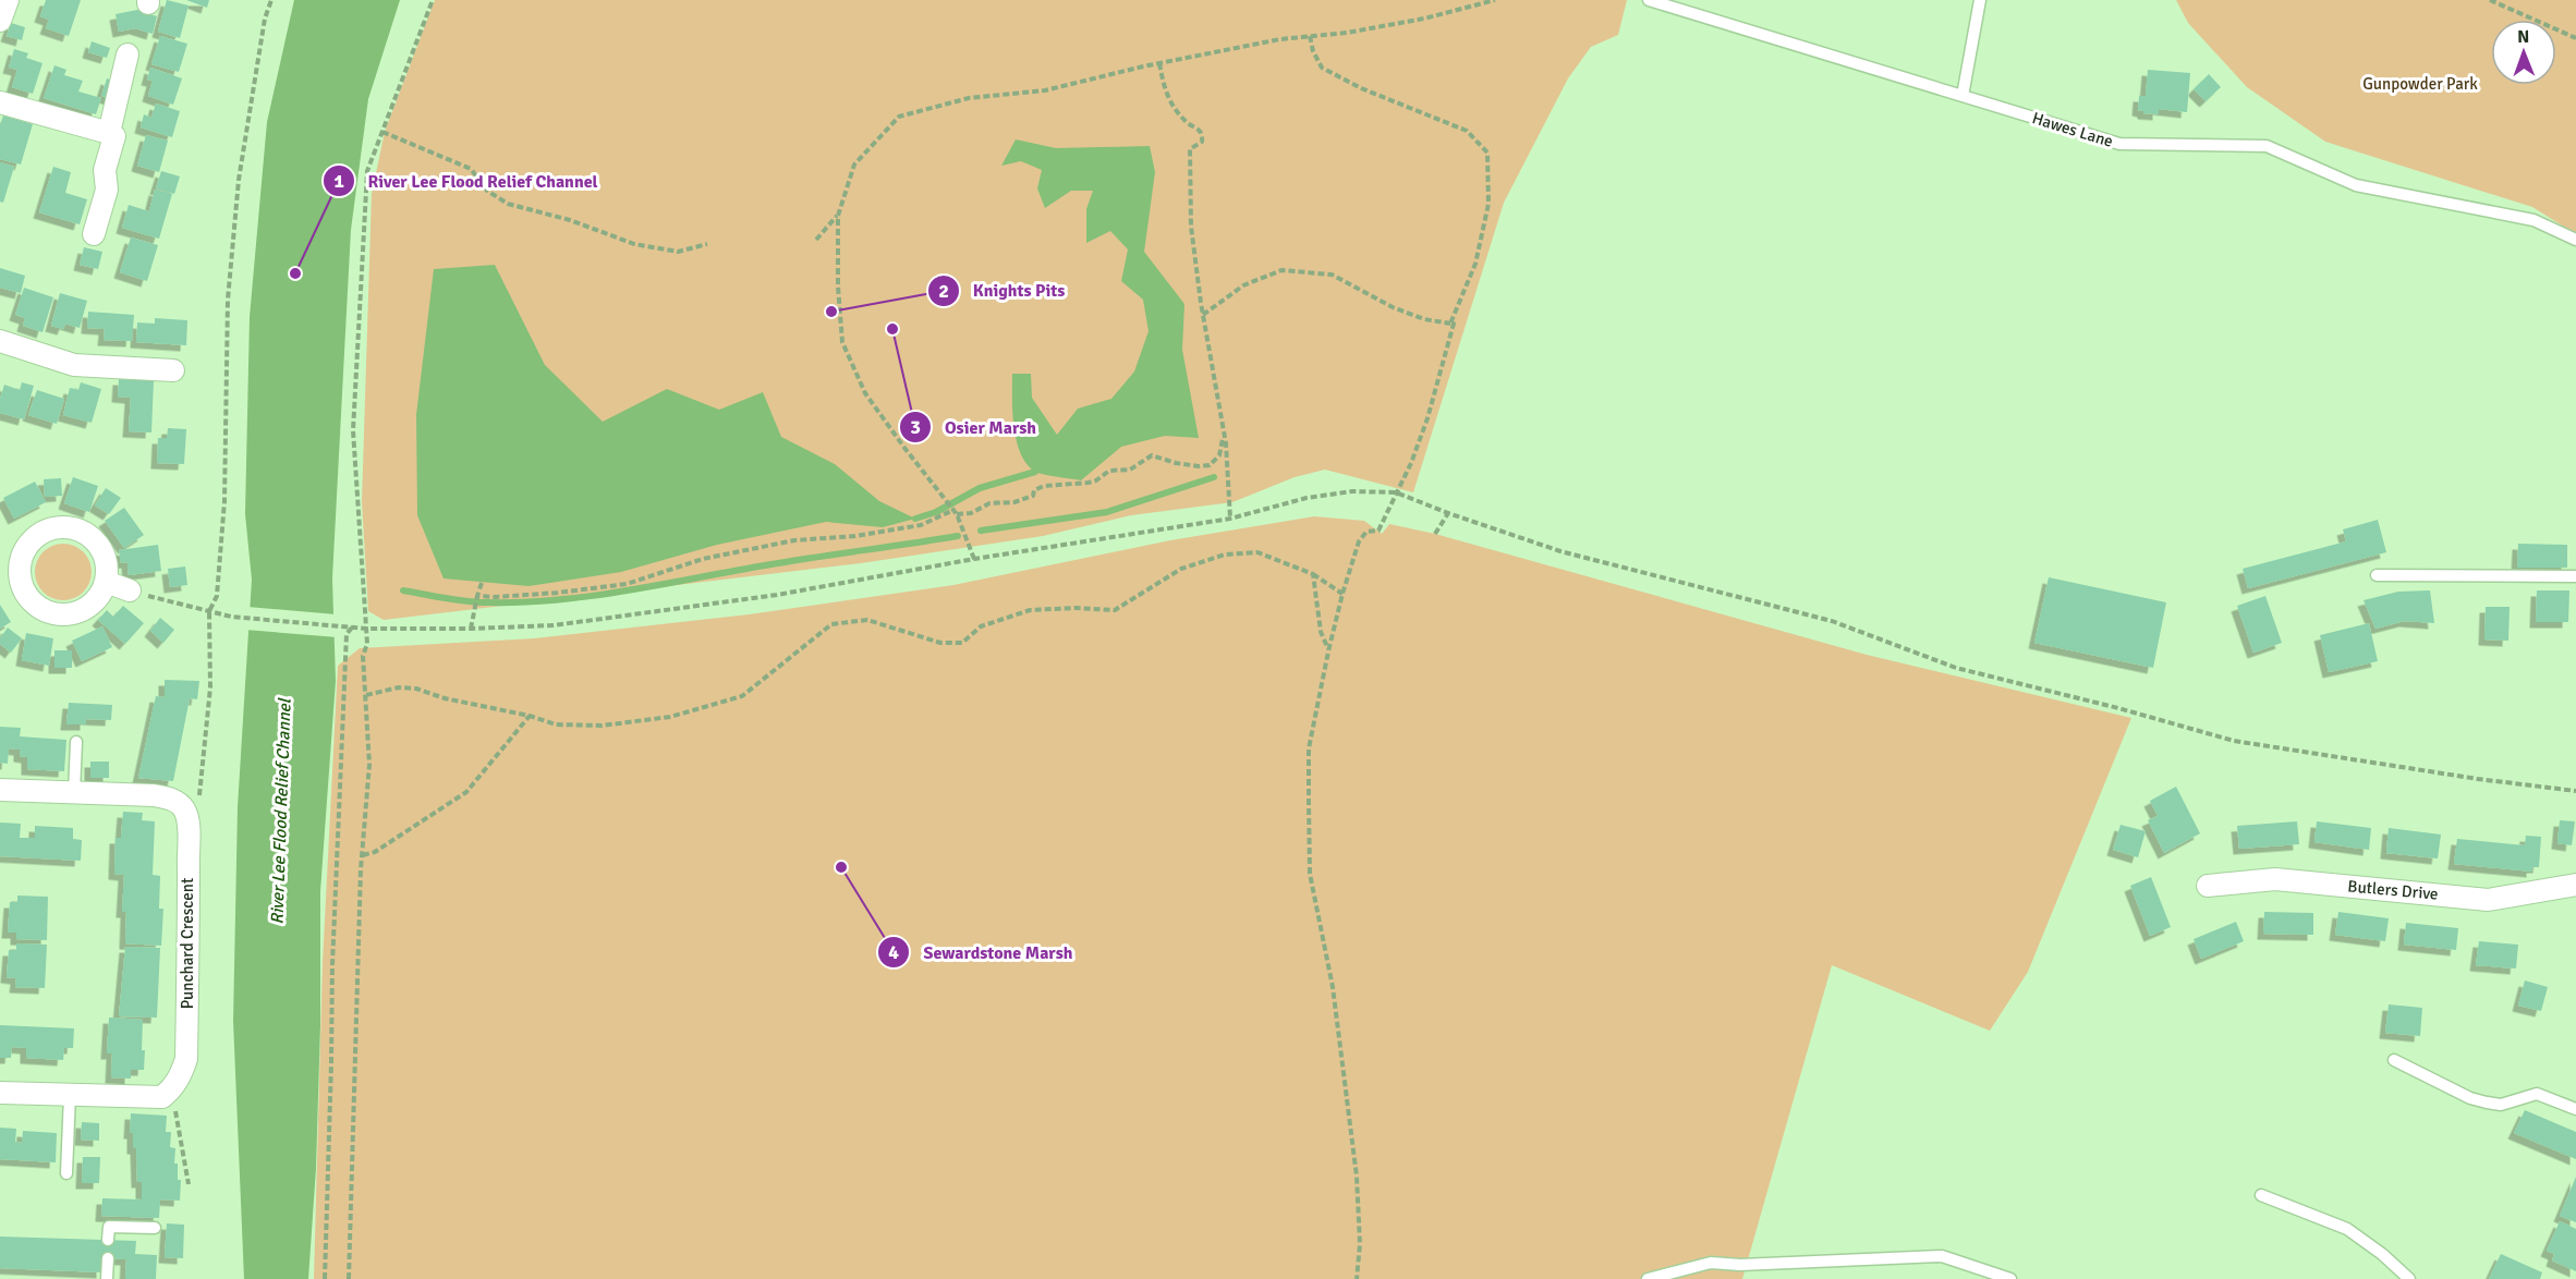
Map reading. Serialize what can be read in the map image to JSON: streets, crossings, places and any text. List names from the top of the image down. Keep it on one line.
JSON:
{"streets":{"street":["Butlers Drive","Punchard Crescent"],"lane":["Hawes Lane"]},"water":["River Lee Flood Relief Channel"],"parks":["Gunpowder Park"],"places":["River Lee Flood Relief Channel","Knights Pits","Osier Marsh","Sewardstone Marsh"],"north":"top"}
